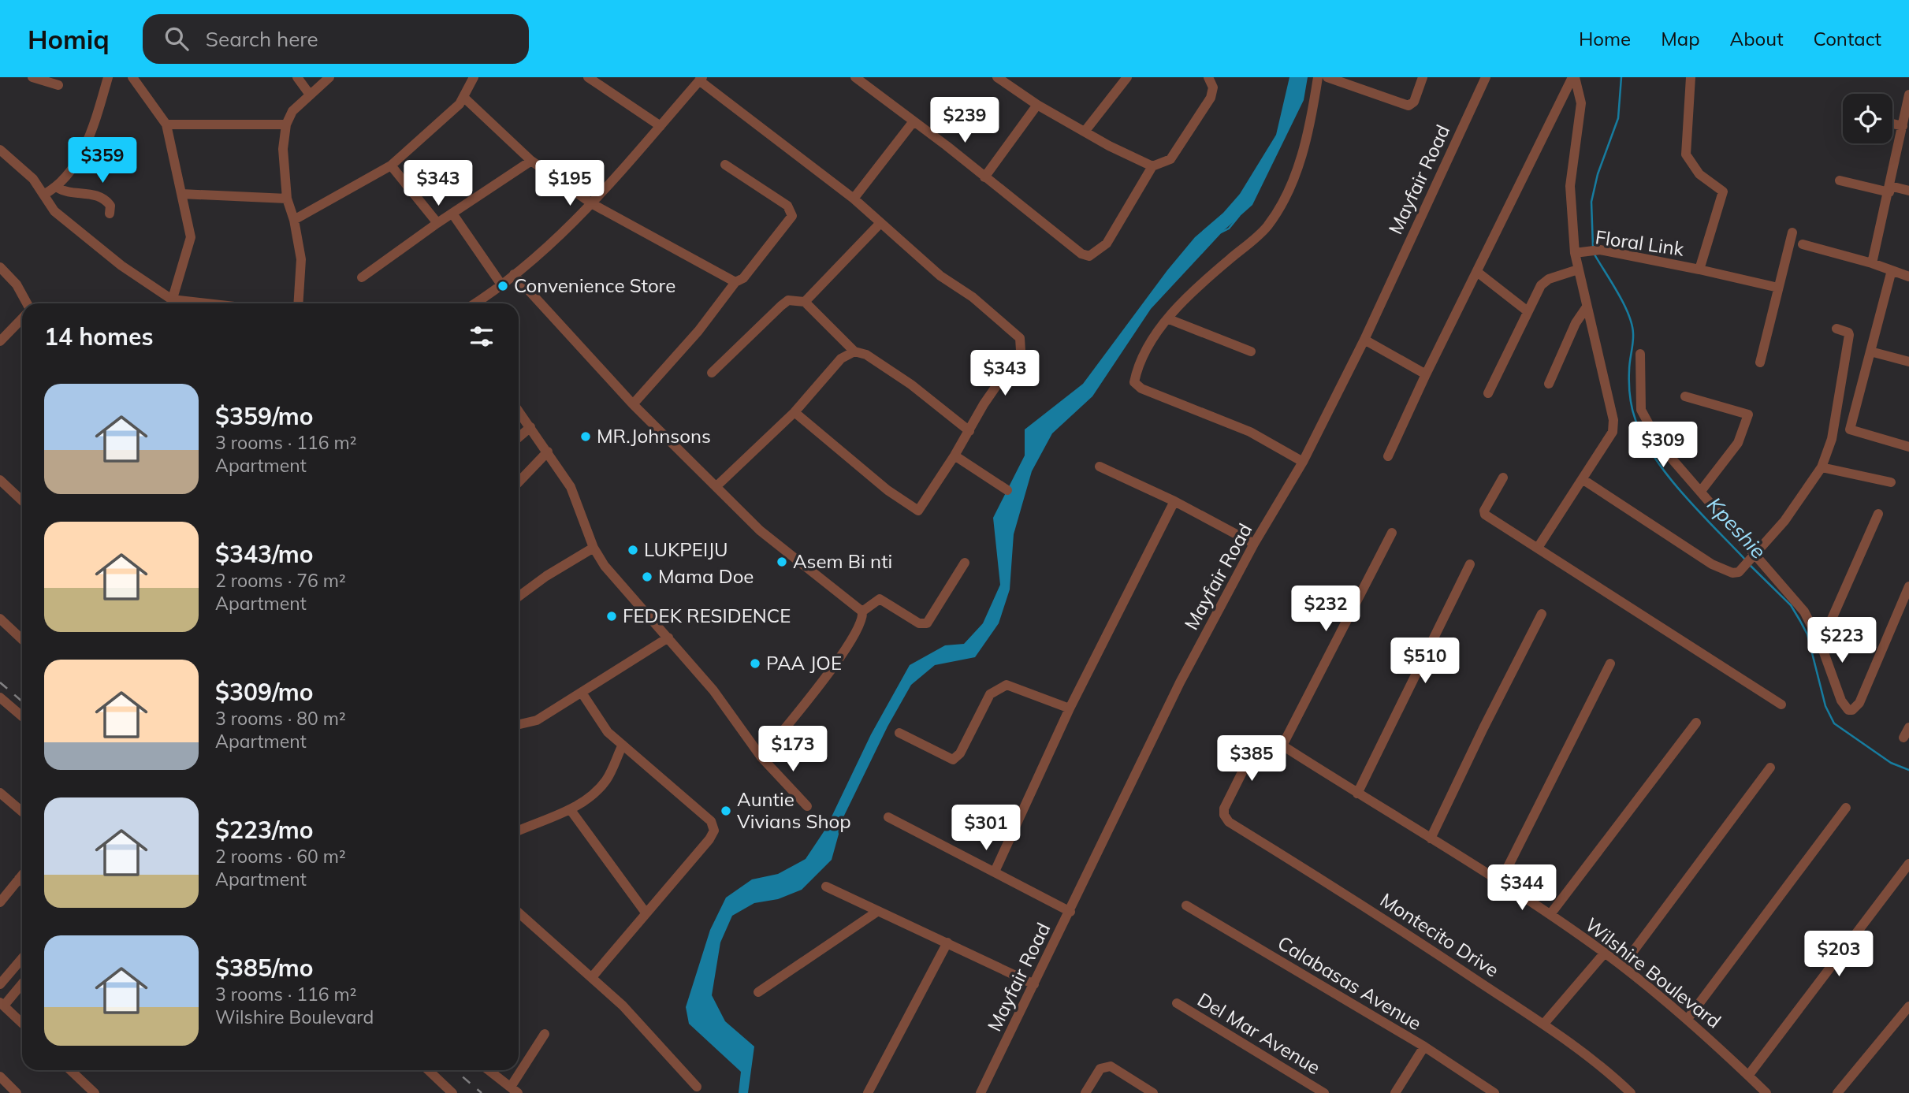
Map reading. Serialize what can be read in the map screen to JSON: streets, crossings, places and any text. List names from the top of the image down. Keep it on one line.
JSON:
{"streets":{"street":["Mayfair Road","Floral Link","Montecito Drive","Wilshire Boulevard","Calabasas Avenue","Del Mar Avenue"]},"crossings":[["Montecito Drive","Wilshire Boulevard"]],"water":["Kpeshie"],"places":["Convenience Store","MR.Johnsons","LUKPEIJU","Asem Bi nti","Mama Doe","FEDEK RESIDENCE","PAA JOE","Auntie Vivians Shop"],"page":{"header":"Homiq","search":"Search here","nav":["Home","Map","About","Contact"],"price":["$239","$359","$343","$195","$343","$309","$232","$223","$510","$173","$385","$301","$344","$203"],"heading":"14 homes","list":[{"name":"$359/mo","note":"3 rooms · 116 m² · Apartment"},{"name":"$343/mo","note":"2 rooms · 76 m² · Apartment"},{"name":"$309/mo","note":"3 rooms · 80 m² · Apartment"},{"name":"$223/mo","note":"2 rooms · 60 m² · Apartment"},{"name":"$385/mo","note":"3 rooms · 116 m² · Wilshire Boulevard"}]}}
